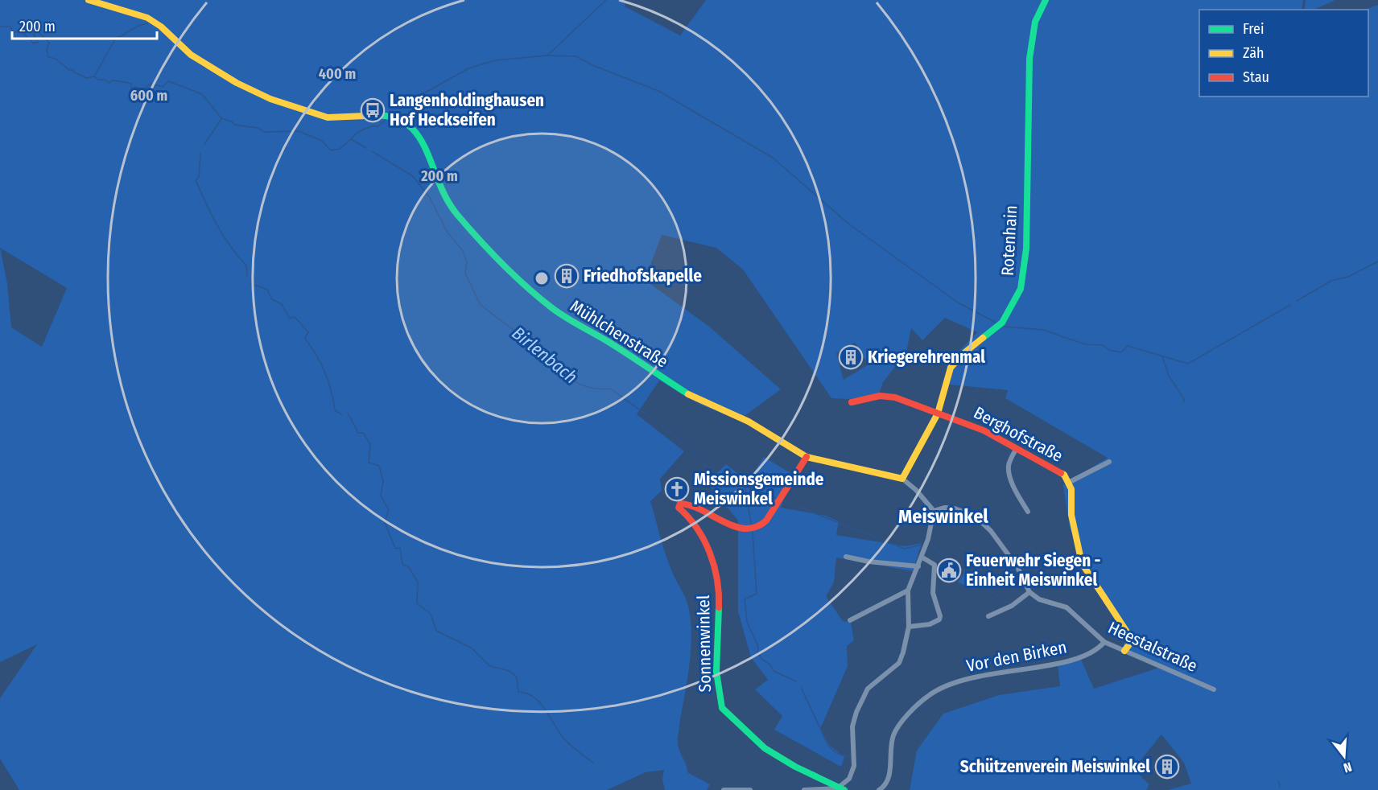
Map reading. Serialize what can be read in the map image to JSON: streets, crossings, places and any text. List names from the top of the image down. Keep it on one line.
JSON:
{"streets":{"street":["Rotenhain","Mühlchenstraße","Berghofstraße","Sonnenwinkel","Heestalstraße","Vor den Birken"]},"crossings":[["Rotenhain","Mühlchenstraße"],["Rotenhain","Berghofstraße"],["Mühlchenstraße","Sonnenwinkel"],["Berghofstraße","Heestalstraße"],["Heestalstraße","Vor den Birken"]],"districts":["Meiswinkel"],"water":["Birlenbach"],"places":{"bus stop":["Langenholdinghausen Hof Heckseifen"],"building":["Friedhofskapelle","Kriegerehrenmal","Schützenverein Meiswinkel"],"church":["Missionsgemeinde Meiswinkel"],"public building":["Feuerwehr Siegen - Einheit Meiswinkel"]},"legend":["Frei","Zäh","Stau"],"scale_bar":"200 m","north":"bottom","rings":["400 m","600 m","200 m"]}
